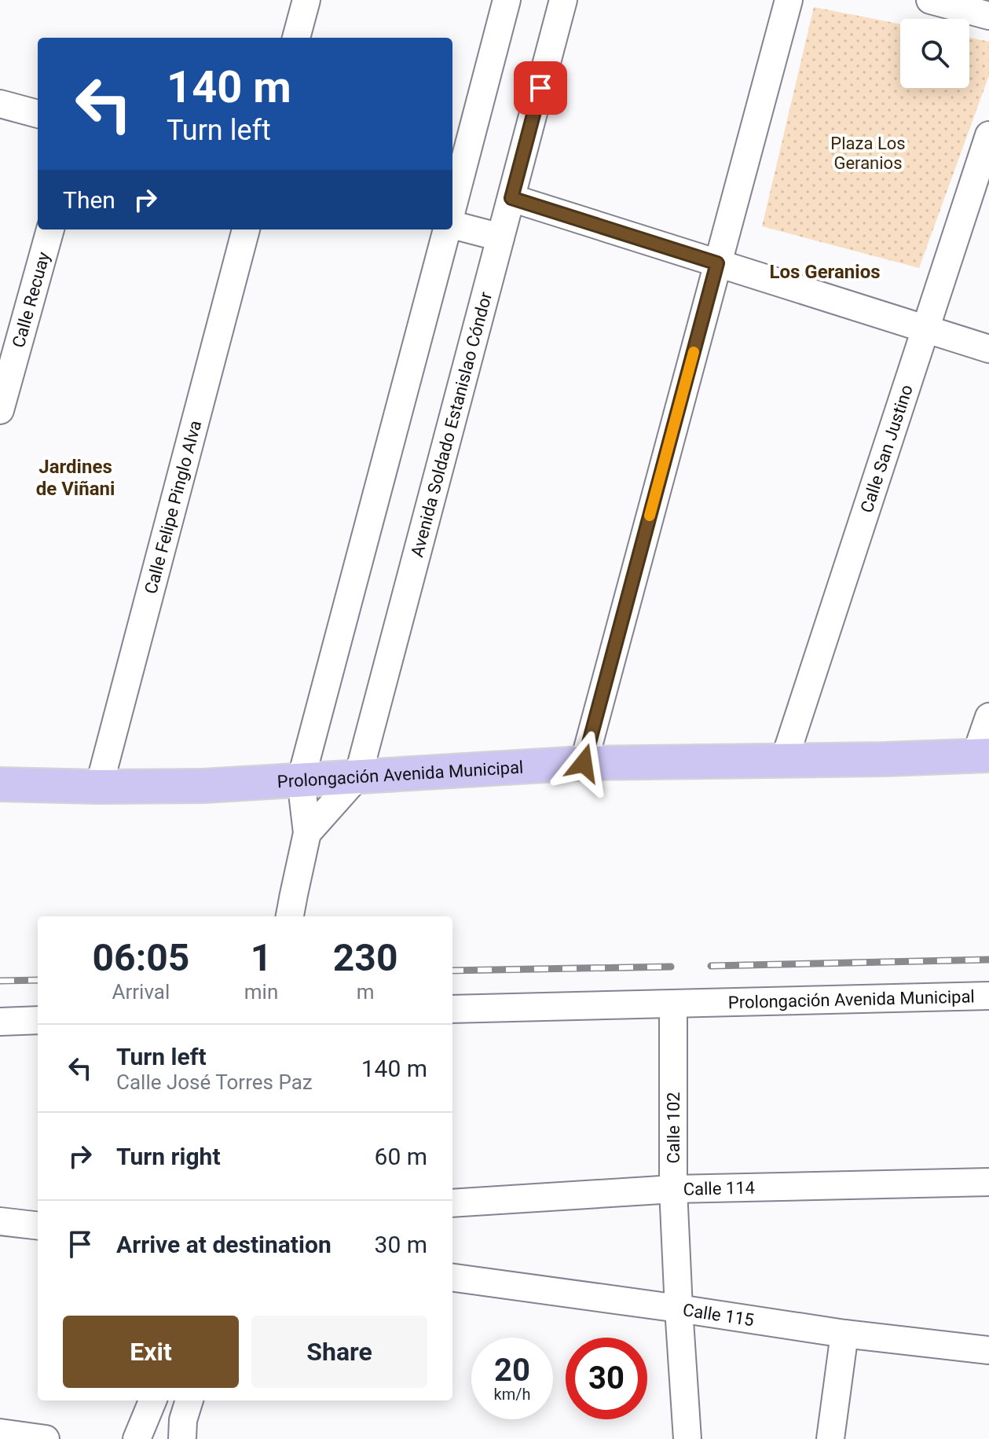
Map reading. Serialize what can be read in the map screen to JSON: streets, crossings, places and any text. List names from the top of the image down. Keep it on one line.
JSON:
{"streets":{"main road":["Prolongación Avenida Municipal"],"street":["Calle Recuay","Avenida Soldado Estanislao Cóndor","Calle San Justino","Calle Felipe Pinglo Alva","Calle 102","Calle 114","Calle 115"]},"crossings":[["Avenida Soldado Estanislao Cóndor","Prolongación Avenida Municipal"],["Calle San Justino","Prolongación Avenida Municipal"],["Calle Felipe Pinglo Alva","Prolongación Avenida Municipal"],["Prolongación Avenida Municipal","Calle 102"],["Calle 102","Calle 114"],["Calle 102","Calle 115"]],"districts":["Los Geranios","Jardines de Viñani"],"parks":["Plaza Los Geranios"],"page":{"turn":["140 m","Turn left"],"then":"Then","eta":["06:05","Arrival","1","min","230","m"],"list":[{"name":"Turn left","note":"Calle José Torres Paz","value":"140 m"},{"name":"Turn right","value":"60 m"},{"name":"Arrive at destination","value":"30 m"}],"buttons":["Exit","Share"],"speed":"20 km/h","limit":"30"}}
